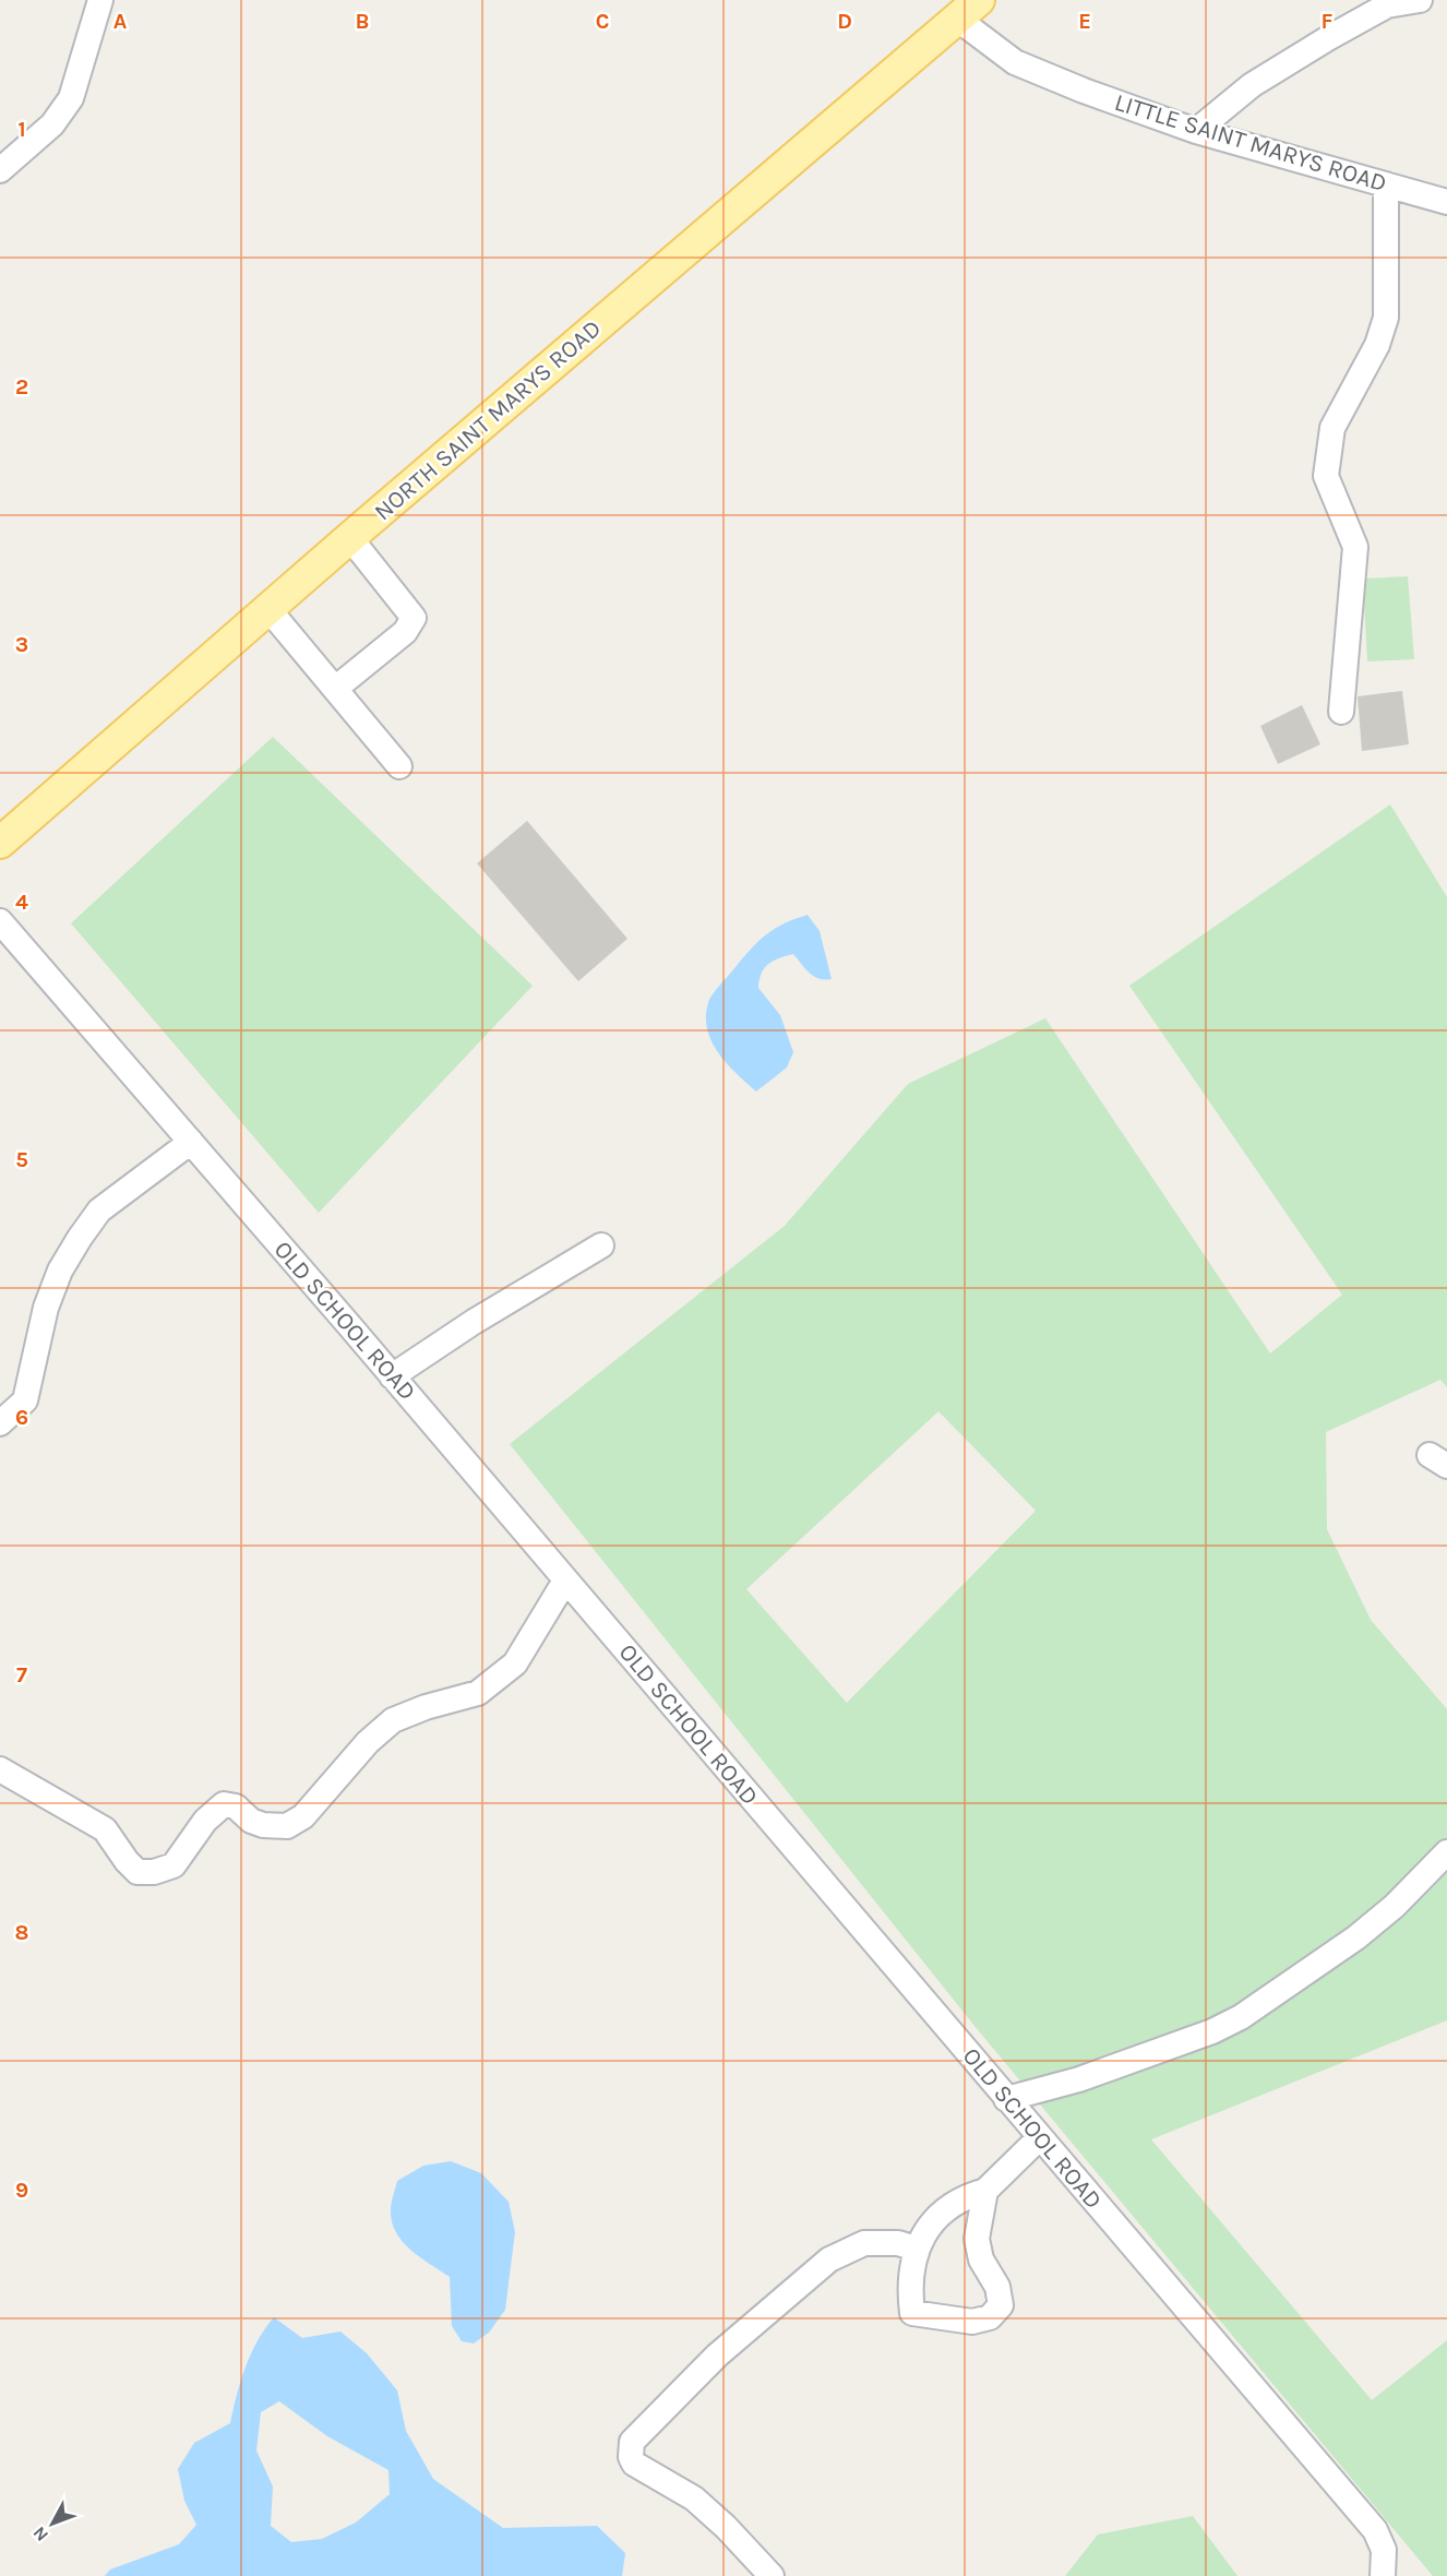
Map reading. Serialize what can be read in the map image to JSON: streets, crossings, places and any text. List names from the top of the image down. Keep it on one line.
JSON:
{"streets":{"main road":["NORTH SAINT MARYS ROAD"],"street":["LITTLE SAINT MARYS ROAD","OLD SCHOOL ROAD"]},"crossings":[["LITTLE SAINT MARYS ROAD","NORTH SAINT MARYS ROAD"]],"north":"bottom left","grid":{"columns":["A","B","C","D","E","F"],"rows":["1","2","3","4","5","6","7","8","9"]}}
